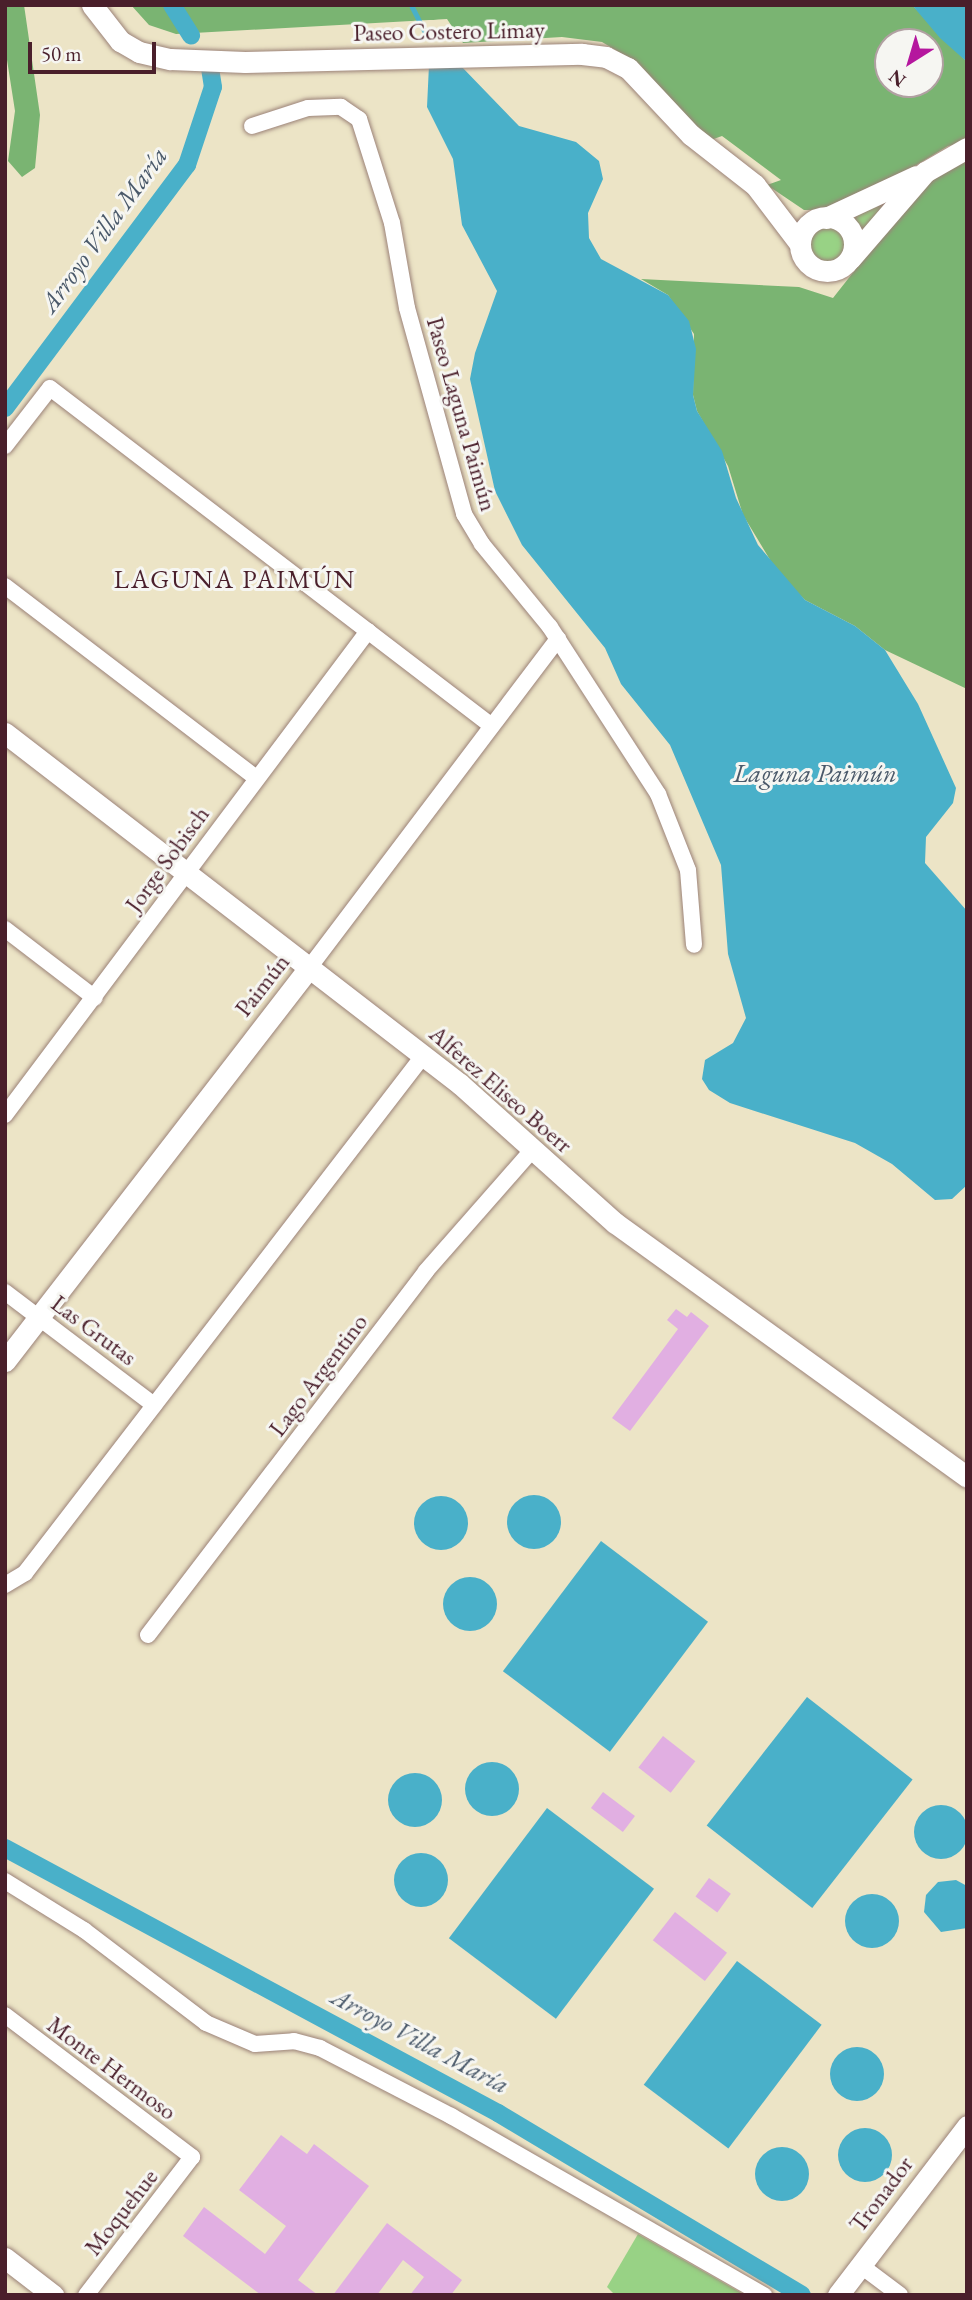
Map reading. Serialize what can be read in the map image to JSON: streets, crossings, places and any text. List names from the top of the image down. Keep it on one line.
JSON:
{"streets":{"street":["Paseo Costero Limay","Paseo Laguna Paimún","Jorge Sobisch","Paimún","Alferez Eliseo Boerr","Las Grutas","Lago Argentino","Monte Hermoso","Tronador","Moquehue"]},"crossings":[["Paseo Laguna Paimún","Paimún"],["Jorge Sobisch","Alferez Eliseo Boerr"],["Paimún","Alferez Eliseo Boerr"],["Paimún","Las Grutas"],["Alferez Eliseo Boerr","Lago Argentino"],["Monte Hermoso","Moquehue"]],"districts":["LAGUNA PAIMÚN"],"water":["Arroyo Villa María","Laguna Paimún"],"scale_bar":"50 m","north":"bottom left"}
